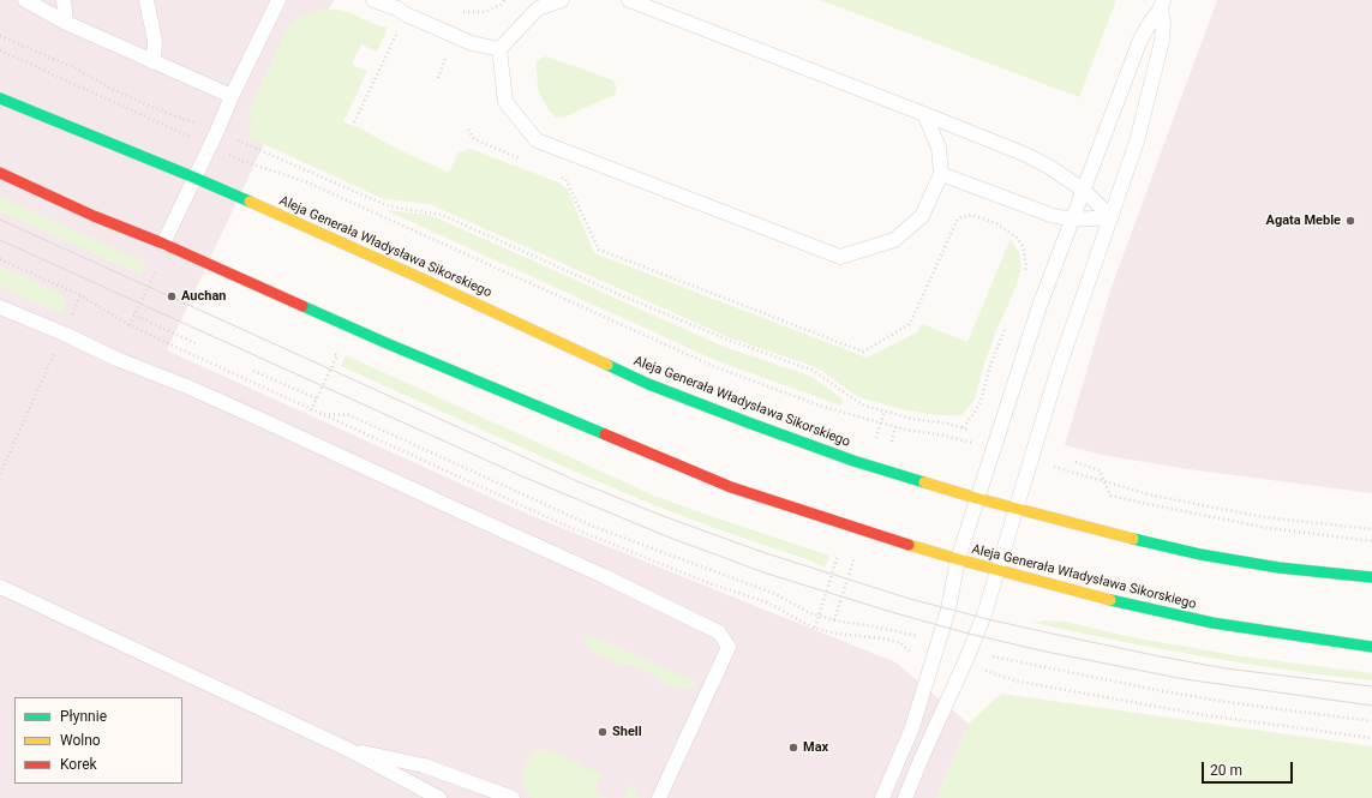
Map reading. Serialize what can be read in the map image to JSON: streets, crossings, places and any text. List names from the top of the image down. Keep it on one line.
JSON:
{"streets":{"main road":["Aleja Generała Władysława Sikorskiego"]},"places":["Agata Meble","Auchan","Shell","Max"],"legend":["Płynnie","Wolno","Korek"],"scale_bar":"20 m"}
